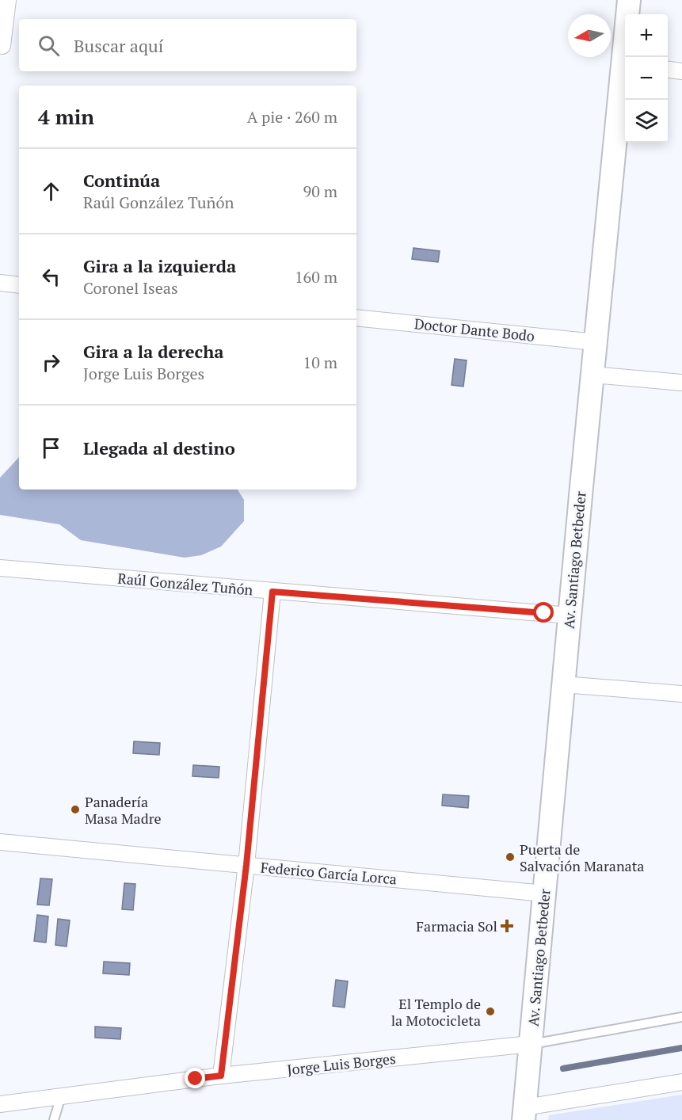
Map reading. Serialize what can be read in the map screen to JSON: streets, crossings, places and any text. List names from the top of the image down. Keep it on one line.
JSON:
{"streets":{"main road":["Av. Santiago Betbeder"],"street":["Doctor Dante Bodo","Raúl González Tuñón","Federico García Lorca","Jorge Luis Borges"]},"crossings":[["Doctor Dante Bodo","Av. Santiago Betbeder"],["Av. Santiago Betbeder","Raúl González Tuñón"],["Av. Santiago Betbeder","Federico García Lorca"],["Av. Santiago Betbeder","Jorge Luis Borges"]],"places":{"other":["Panadería Masa Madre","Puerta de Salvación Maranata","El Templo de la Motocicleta"],"health":["Farmacia Sol"]},"north":"left","page":{"map_buttons":["+","−"],"search":"Buscar aquí","heading":["4 min","A pie · 260 m"],"list":[["Continúa","Raúl González Tuñón","90 m"],["Gira a la izquierda","Coronel Iseas","160 m"],["Gira a la derecha","Jorge Luis Borges","10 m"],"Llegada al destino"]}}
